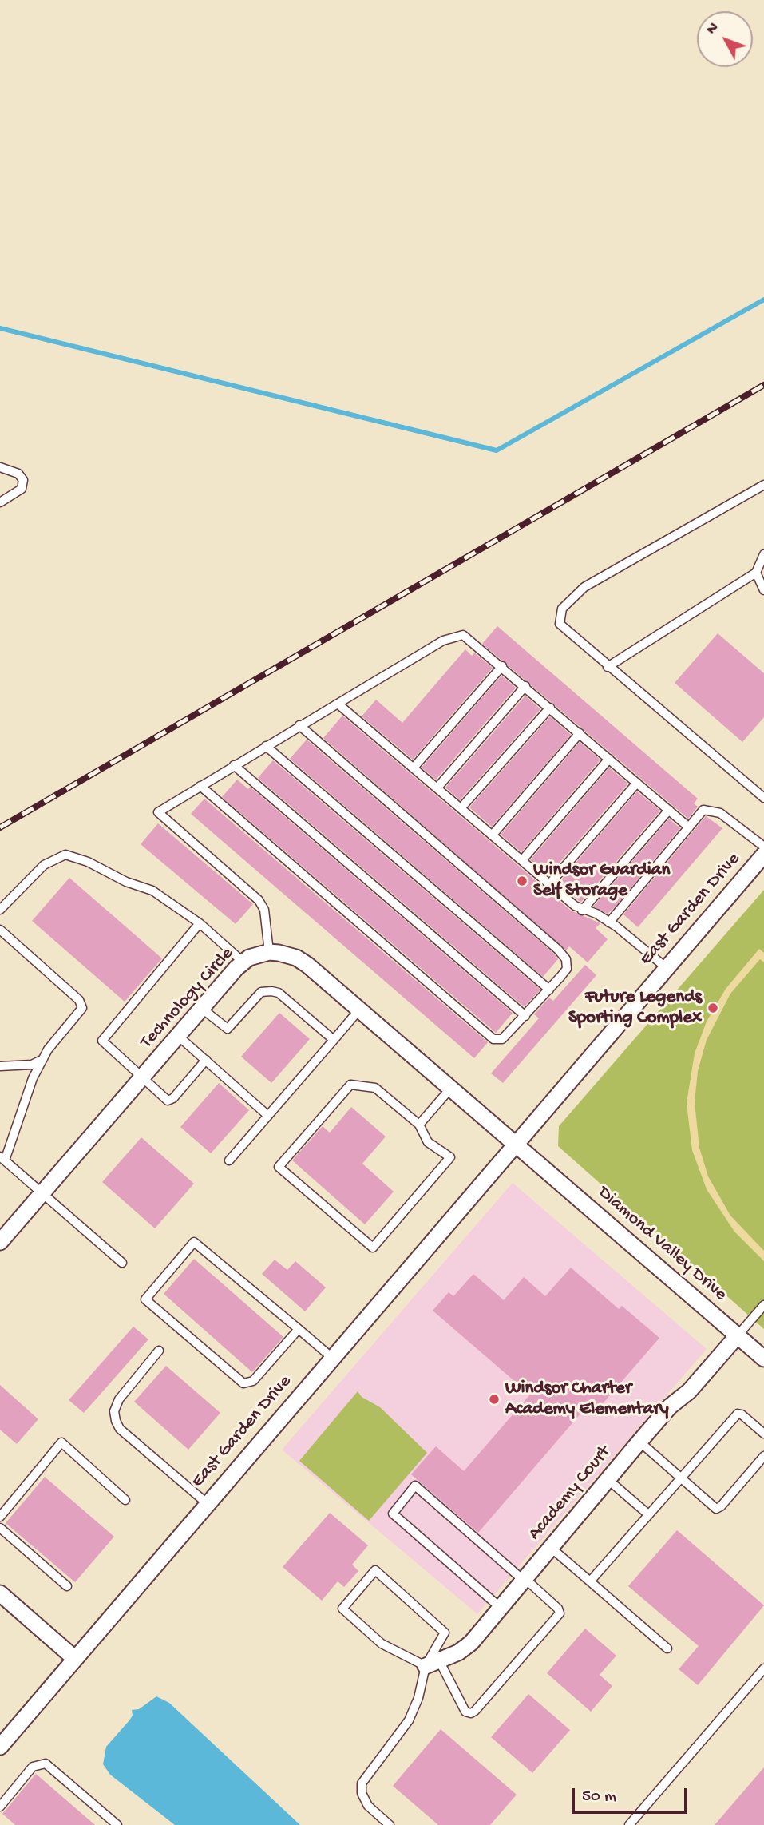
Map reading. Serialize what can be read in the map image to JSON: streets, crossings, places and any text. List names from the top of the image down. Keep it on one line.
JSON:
{"streets":{"street":["East Garden Drive","Technology Circle","Diamond Valley Drive","Academy Court"]},"crossings":[["East Garden Drive","Diamond Valley Drive"],["Diamond Valley Drive","Academy Court"]],"places":["Windsor Guardian Self Storage","Future Legends Sporting Complex","Windsor Charter Academy Elementary"],"scale_bar":"50 m","north":"top left"}
